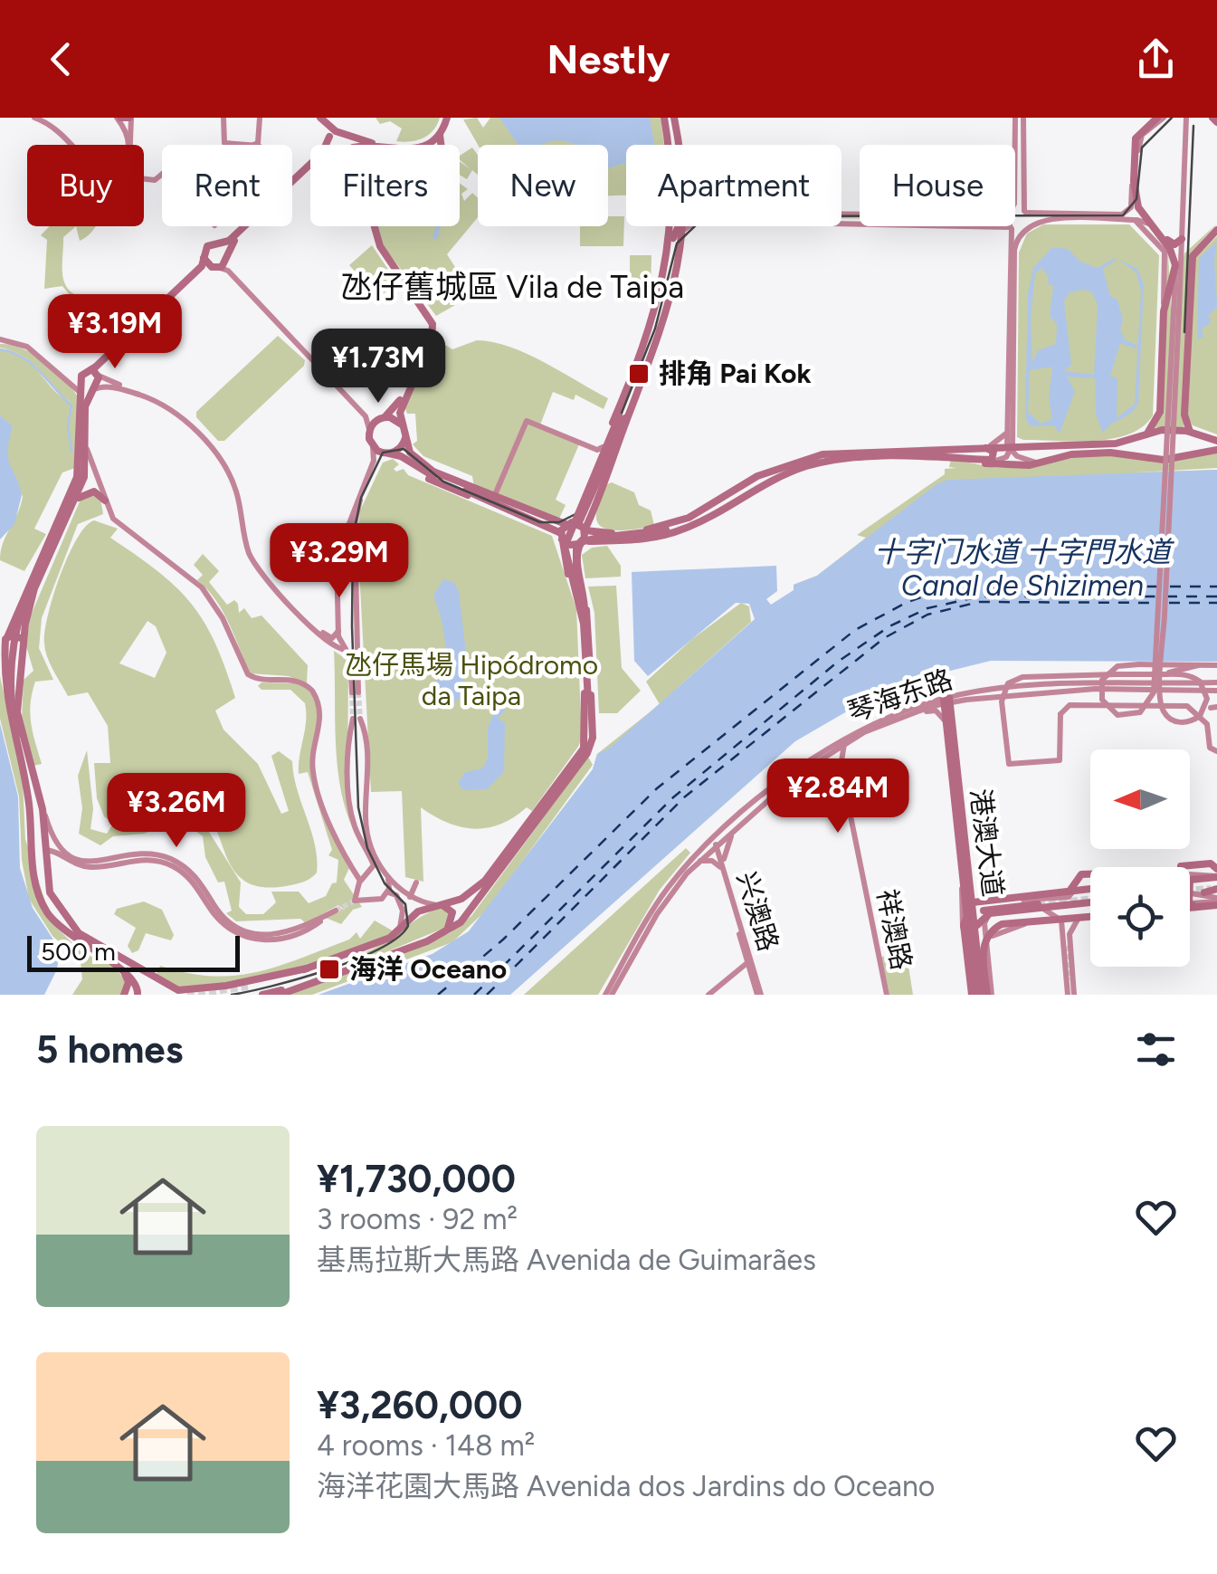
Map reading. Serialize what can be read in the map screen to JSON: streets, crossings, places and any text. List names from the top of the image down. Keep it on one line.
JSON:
{"streets":{"main road":["琴海东路","港澳大道","兴澳路","祥澳路"]},"crossings":[["琴海东路","港澳大道"],["琴海东路","兴澳路"],["琴海东路","祥澳路"]],"districts":["氹仔舊城區 Vila de Taipa"],"water":["十字门水道 十字門水道 Canal de Shizimen"],"parks":["氹仔馬場 Hipódromo da Taipa"],"places":{"transit":["排角 Pai Kok","海洋 Oceano"]},"scale_bar":"500 m","north":"left","page":{"header":"Nestly","chip":["Buy","Rent","Filters","New","Apartment","House"],"price":["¥3.19M","¥1.73M","¥3.29M","¥2.84M","¥3.26M"],"scale":"500 m","heading":"5 homes","list":[{"name":"¥1,730,000","note":"3 rooms · 92 m² · 基馬拉斯大馬路 Avenida de Guimarães"},{"name":"¥3,260,000","note":"4 rooms · 148 m² · 海洋花園大馬路 Avenida dos Jardins do Oceano"}]}}
